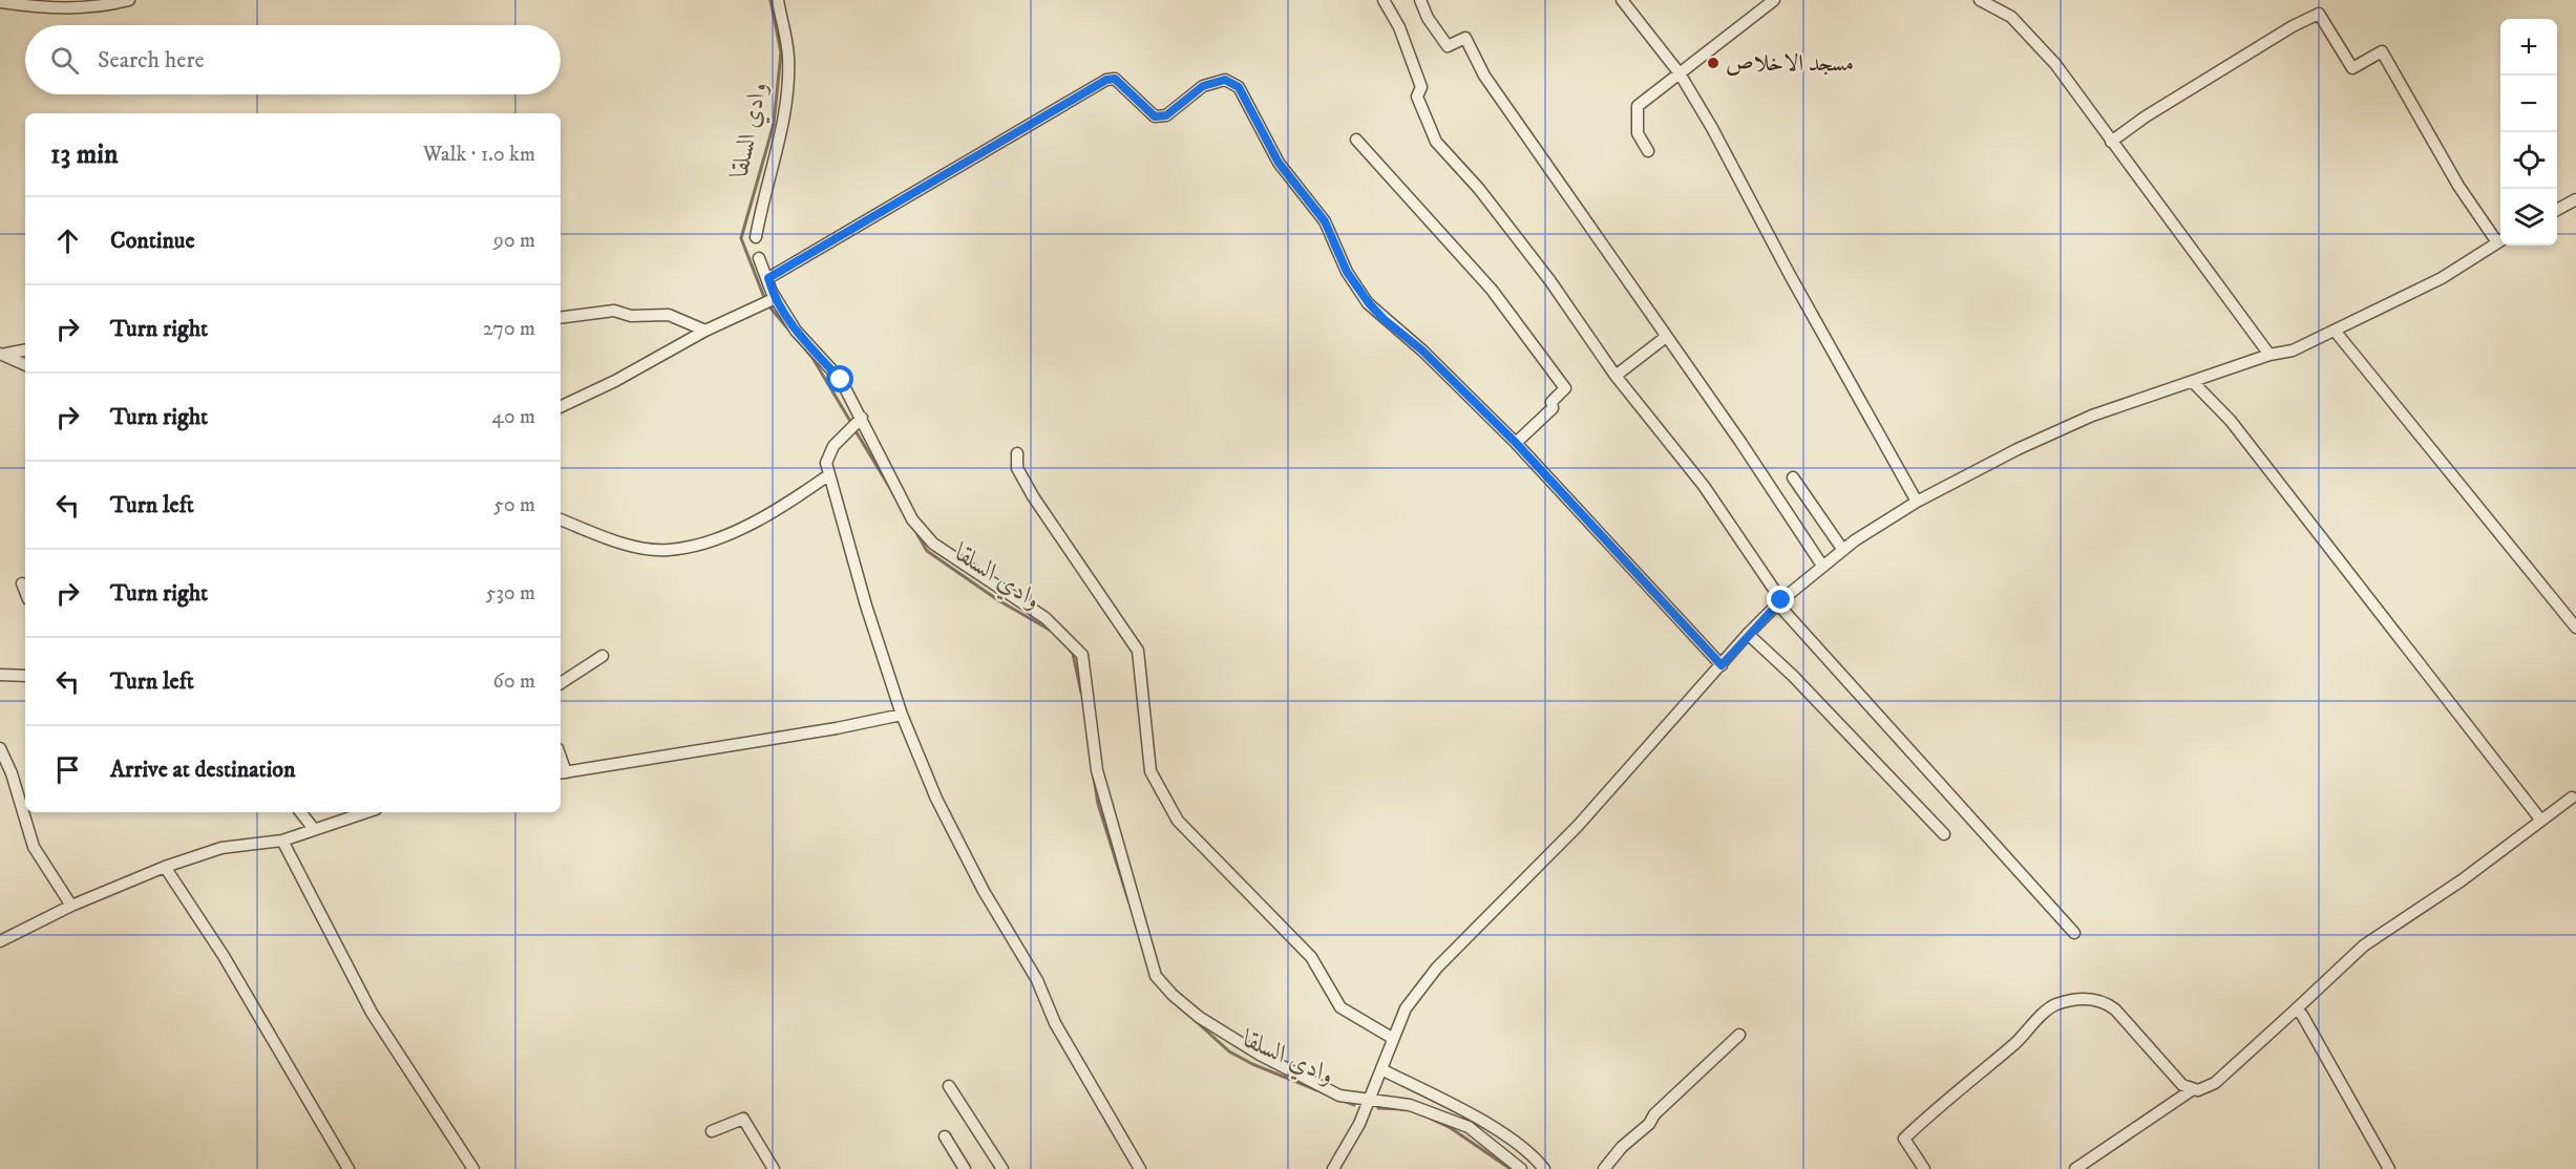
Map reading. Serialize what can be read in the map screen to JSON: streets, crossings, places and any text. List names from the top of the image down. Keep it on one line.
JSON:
{"water":["وادي السلقا"],"places":["مسجد الاخلاص"],"page":{"map_buttons":["+","−"],"search":"Search here","heading":["13 min","Walk · 1.0 km"],"list":[["Continue","90 m"],["Turn right","270 m"],["Turn right","40 m"],["Turn left","50 m"],["Turn right","530 m"],["Turn left","60 m"],"Arrive at destination"]}}
